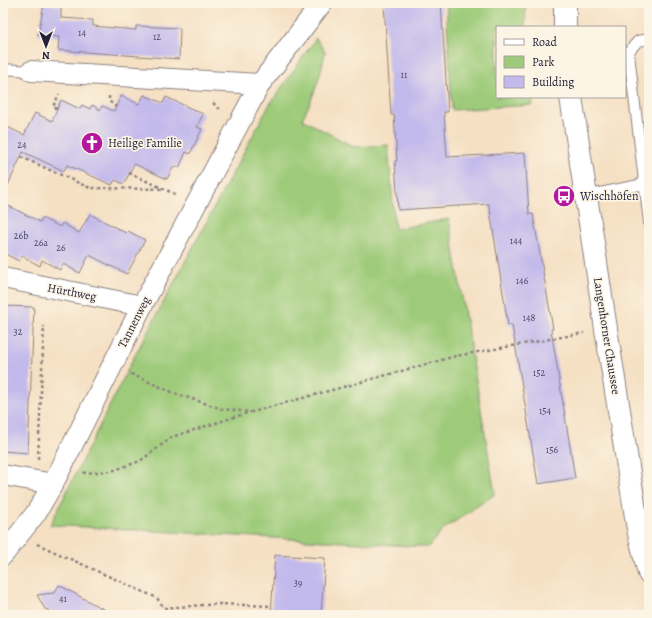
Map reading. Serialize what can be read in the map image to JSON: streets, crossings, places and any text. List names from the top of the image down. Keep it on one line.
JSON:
{"streets":{"main road":["Langenhorner Chaussee"],"street":["Hürthweg","Tannenweg"]},"crossings":[["Hürthweg","Tannenweg"]],"places":{"church":["Heilige Familie"],"bus stop":["Wischhöfen"]},"house_numbers":["14","12","11","24","26b","144","26a","26","146","148","32","152","154","156","39","41"],"legend":["Road","Park","Building"],"north":"bottom"}
